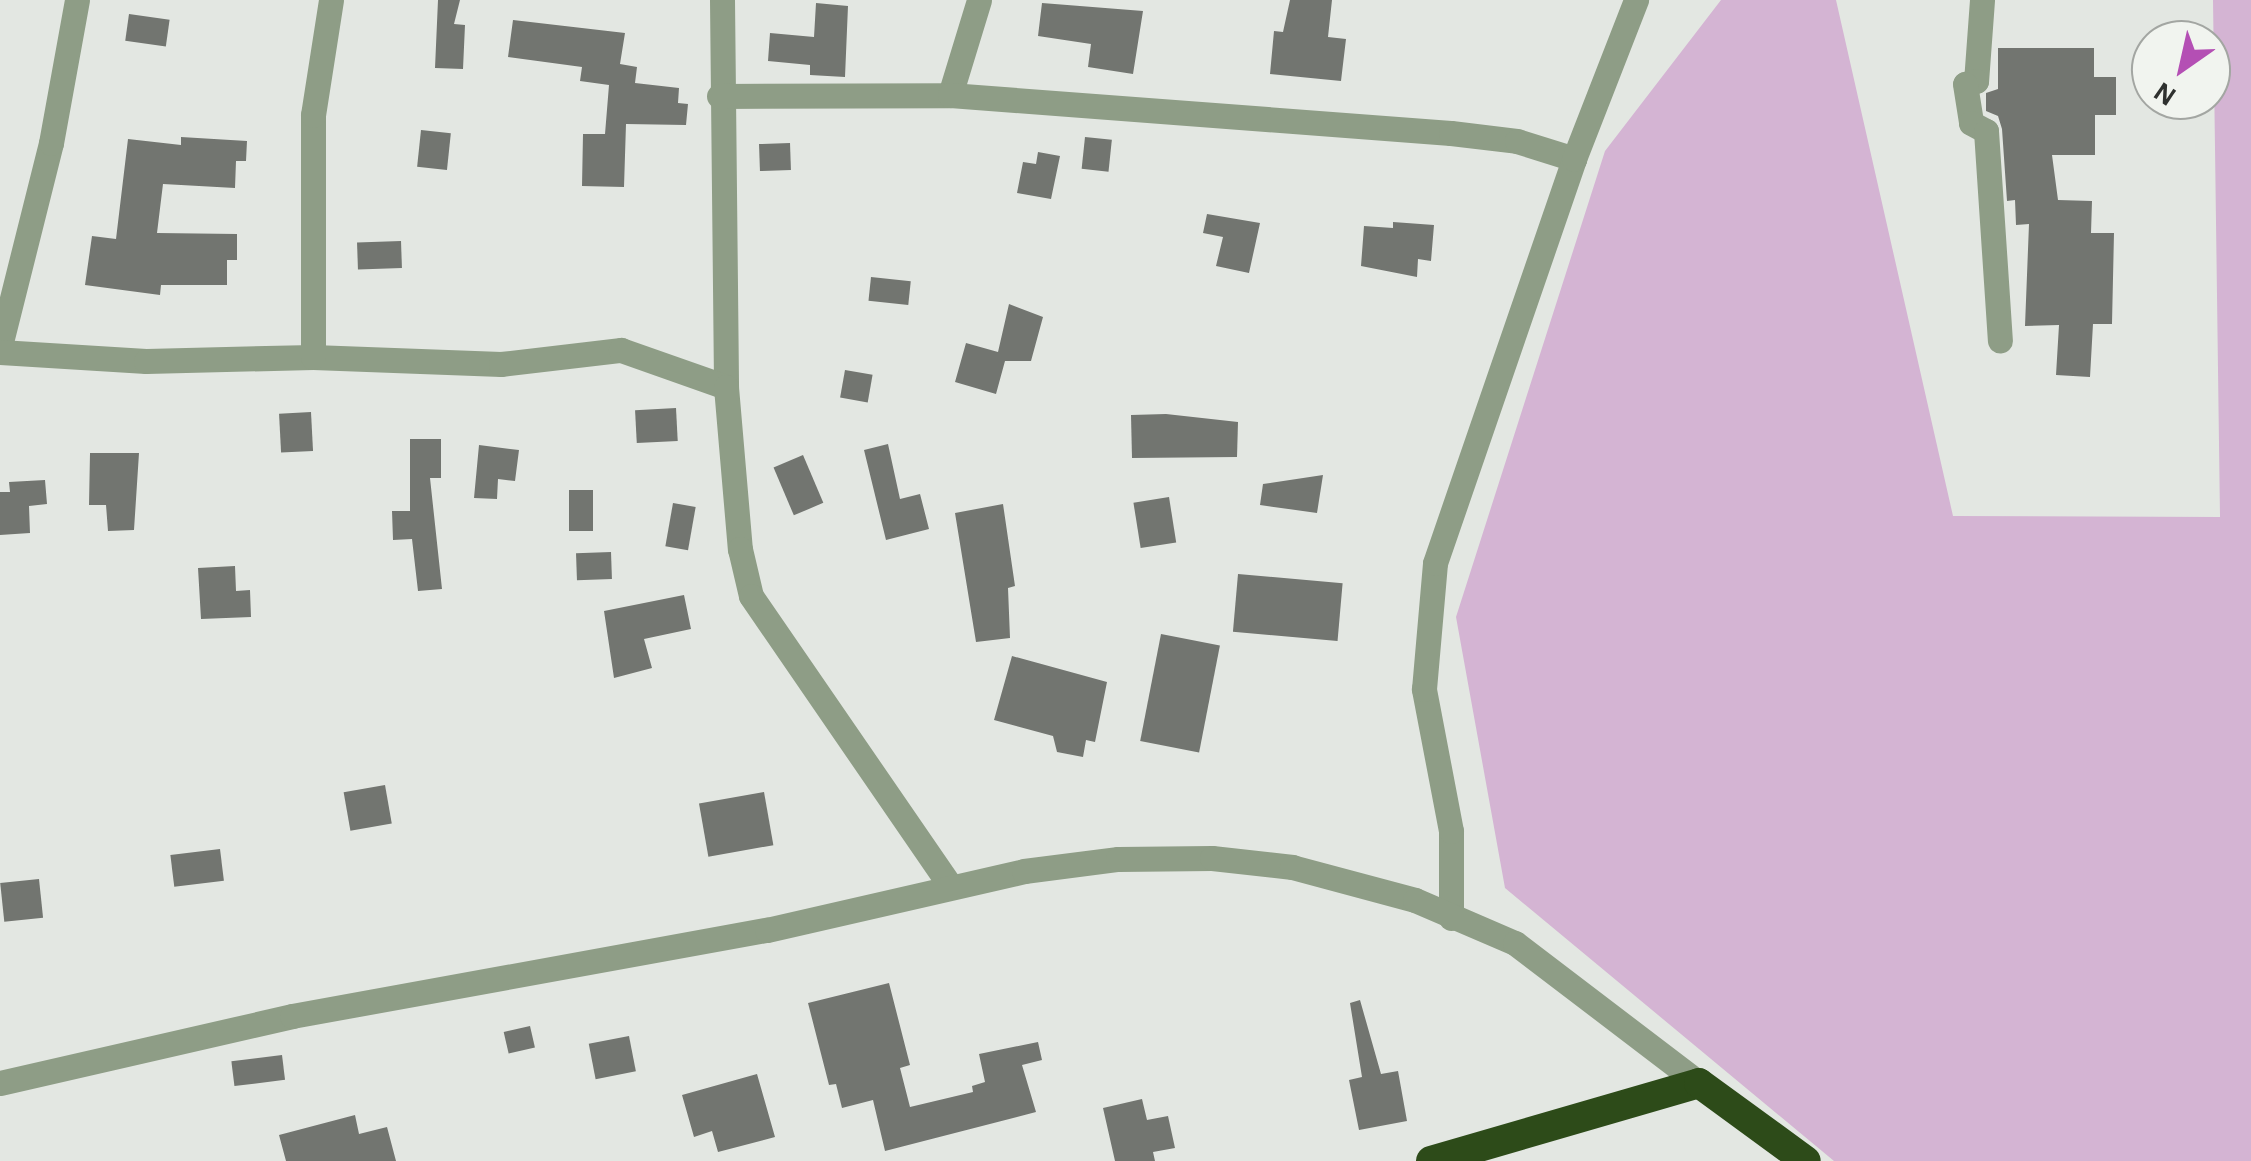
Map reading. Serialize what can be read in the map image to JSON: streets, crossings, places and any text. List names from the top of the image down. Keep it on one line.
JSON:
{"north":"bottom left"}
